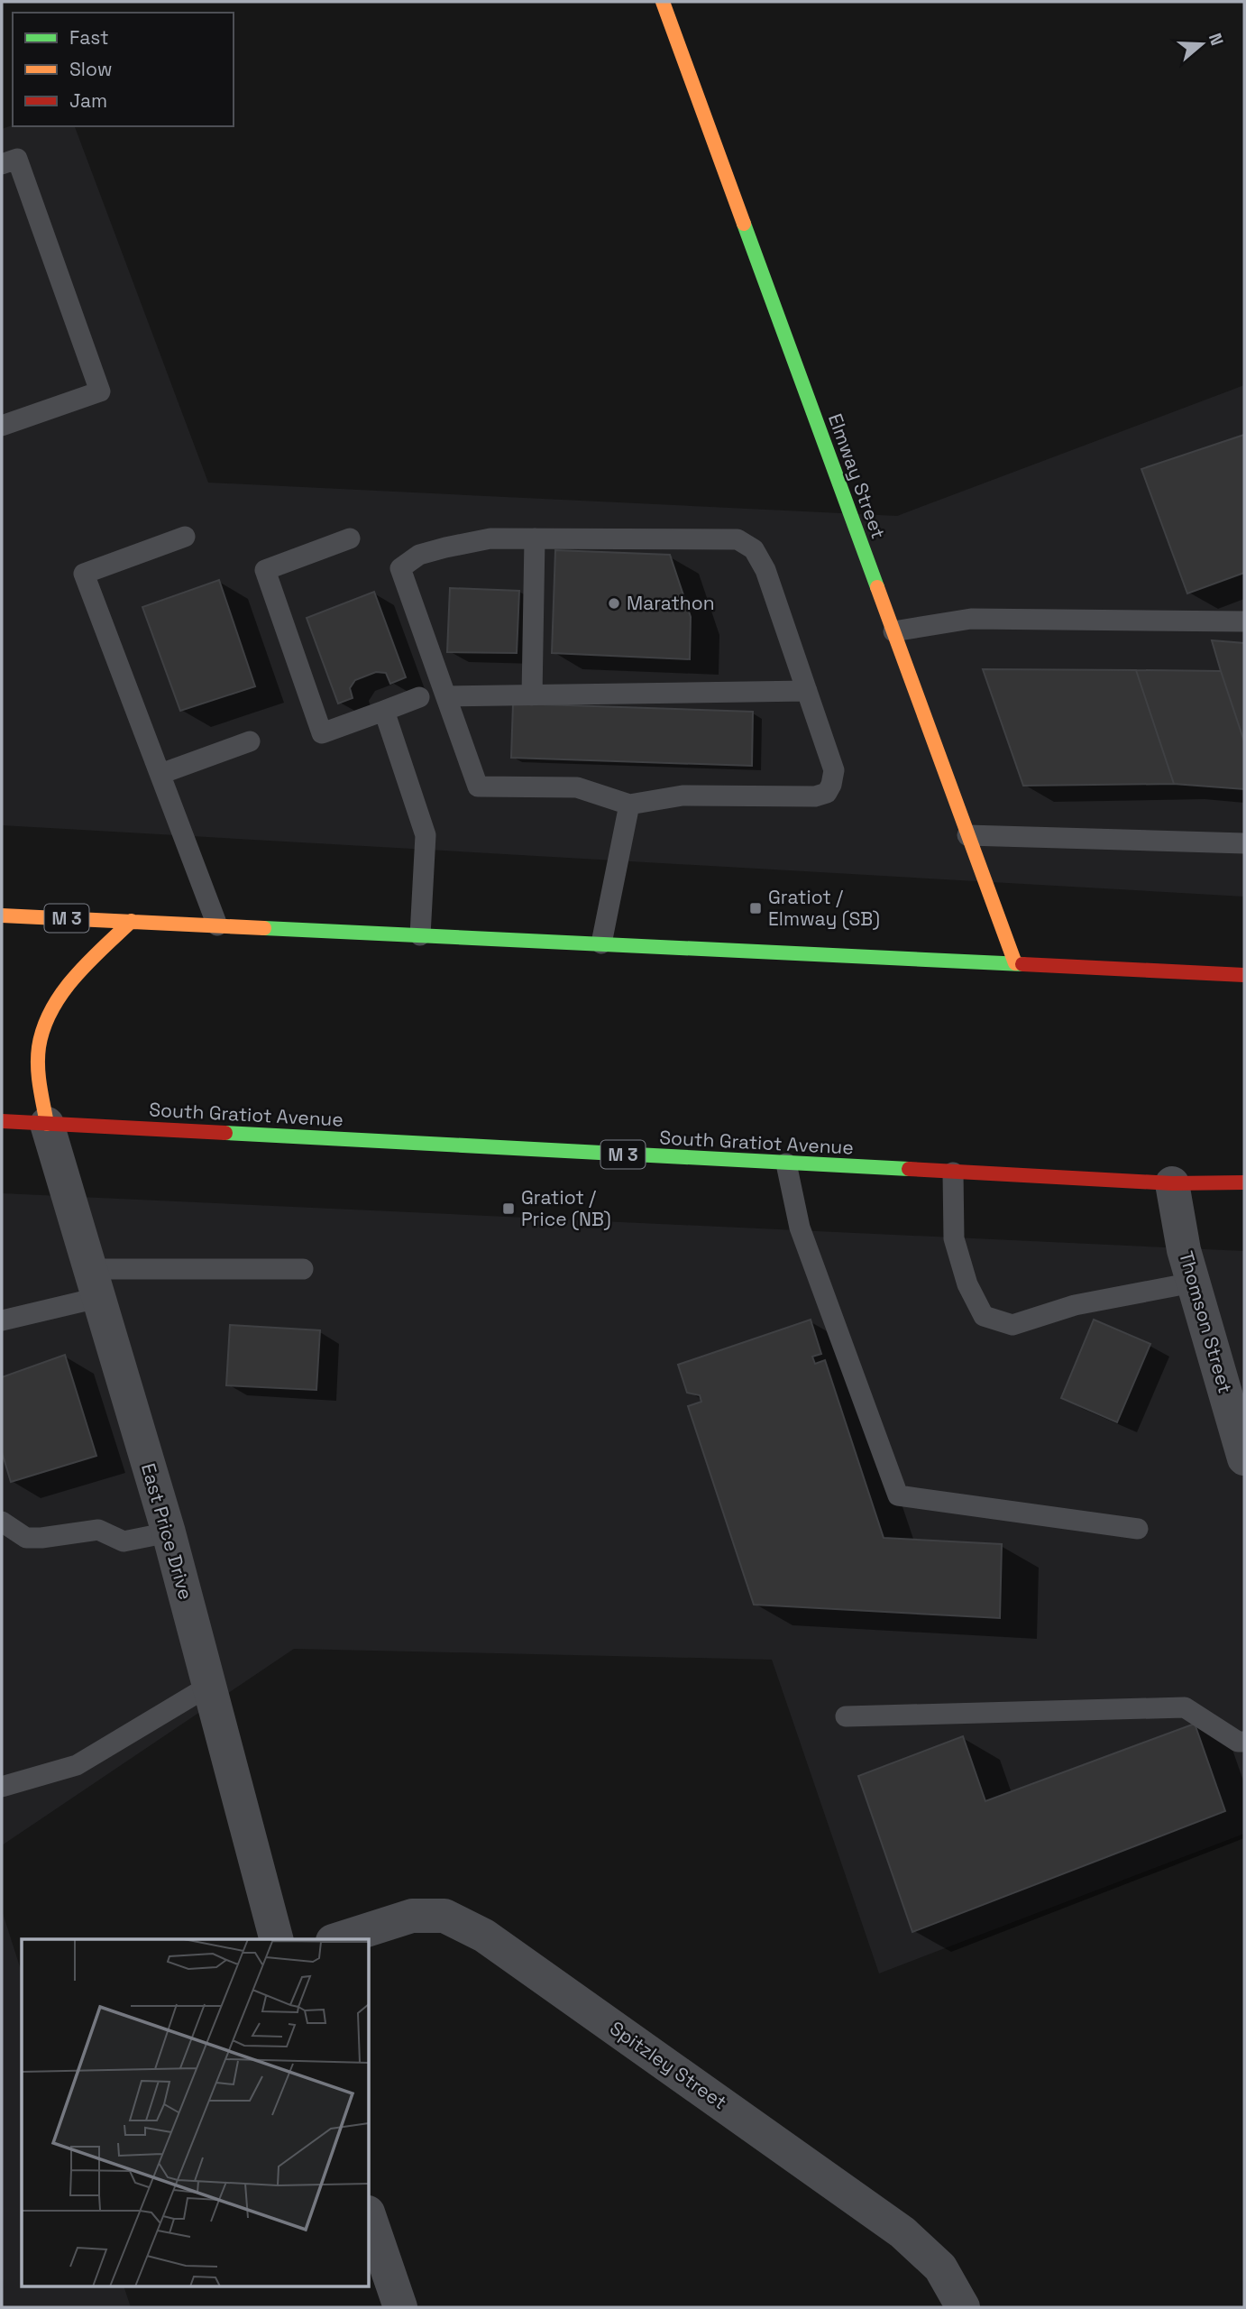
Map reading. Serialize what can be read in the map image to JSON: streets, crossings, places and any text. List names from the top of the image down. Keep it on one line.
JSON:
{"streets":{"main road":["Elmway Street","M 3","South Gratiot Avenue"],"street":["Thomson Street","East Price Drive","Spitzley Street"]},"crossings":[["Elmway Street","M 3"],["South Gratiot Avenue","Thomson Street"],["South Gratiot Avenue","East Price Drive"]],"places":{"other":["Marathon"],"transit":["Gratiot / Elmway (SB)","Gratiot / Price (NB)"]},"legend":["Fast","Slow","Jam"],"north":"right"}
